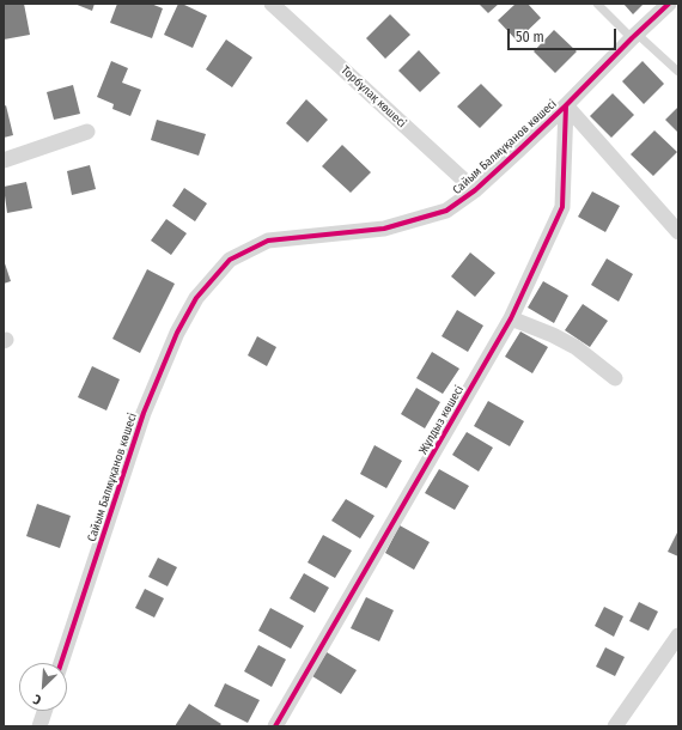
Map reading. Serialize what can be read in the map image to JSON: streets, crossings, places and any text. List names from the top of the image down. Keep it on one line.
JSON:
{"streets":{"street":["Торбұлақ көшесі","Сайым Балмұқанов көшесі","Жұлдыз көшесі"]},"crossings":[["Торбұлақ көшесі","Сайым Балмұқанов көшесі"],["Сайым Балмұқанов көшесі","Жұлдыз көшесі"]],"scale_bar":"50 m","north":"bottom left"}
